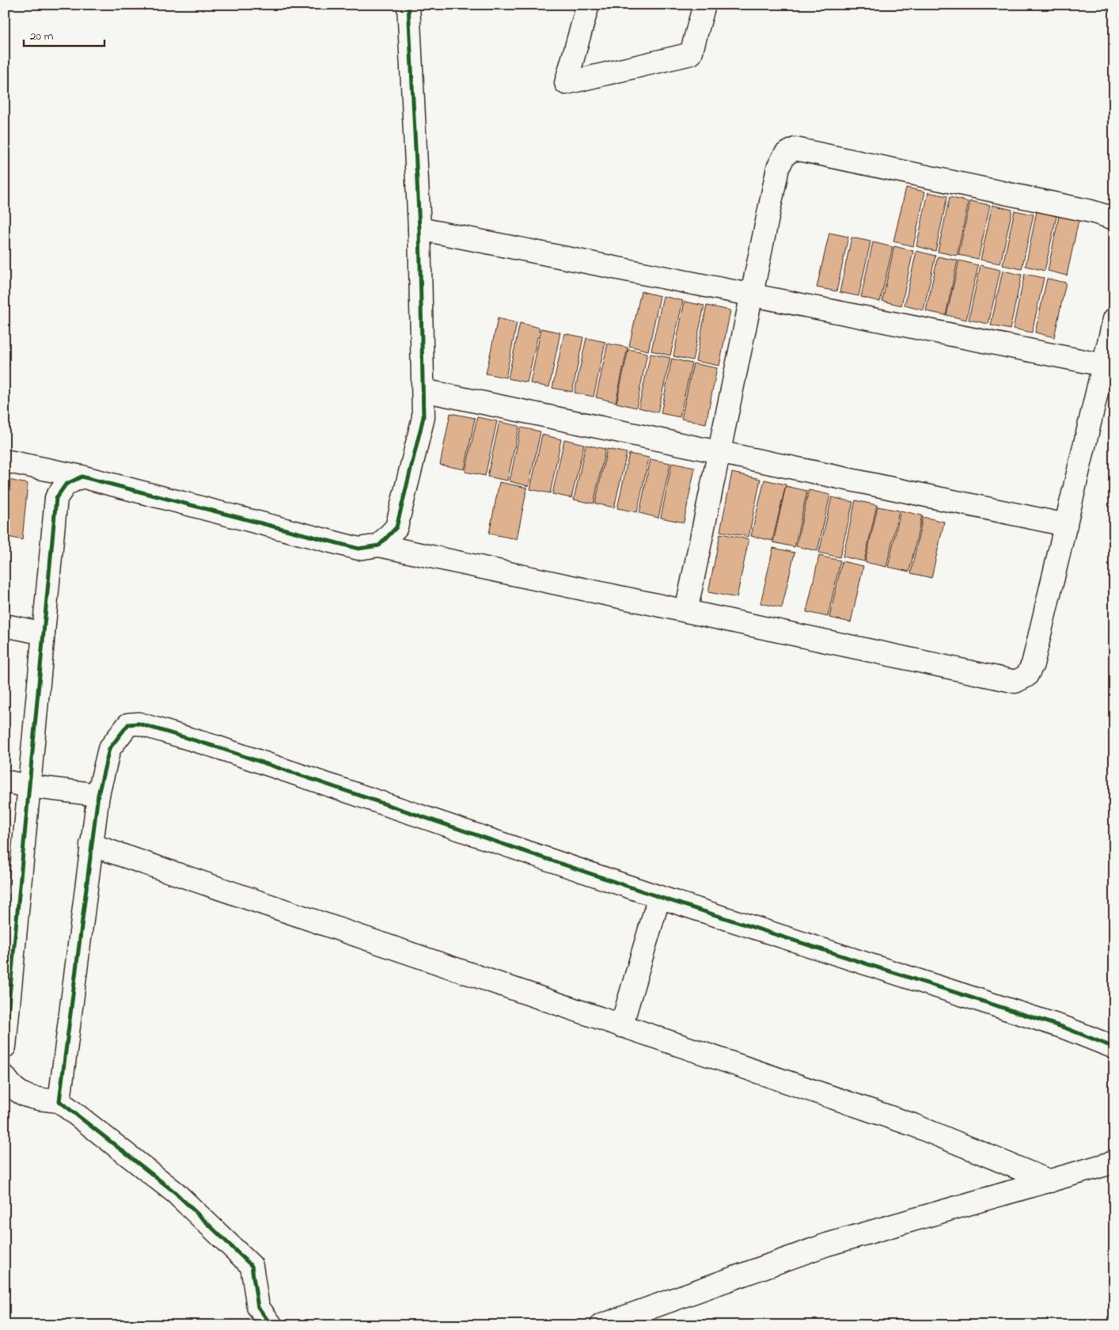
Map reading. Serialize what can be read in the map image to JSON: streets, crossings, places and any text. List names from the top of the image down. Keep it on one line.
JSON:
{"scale_bar":"20 m"}
